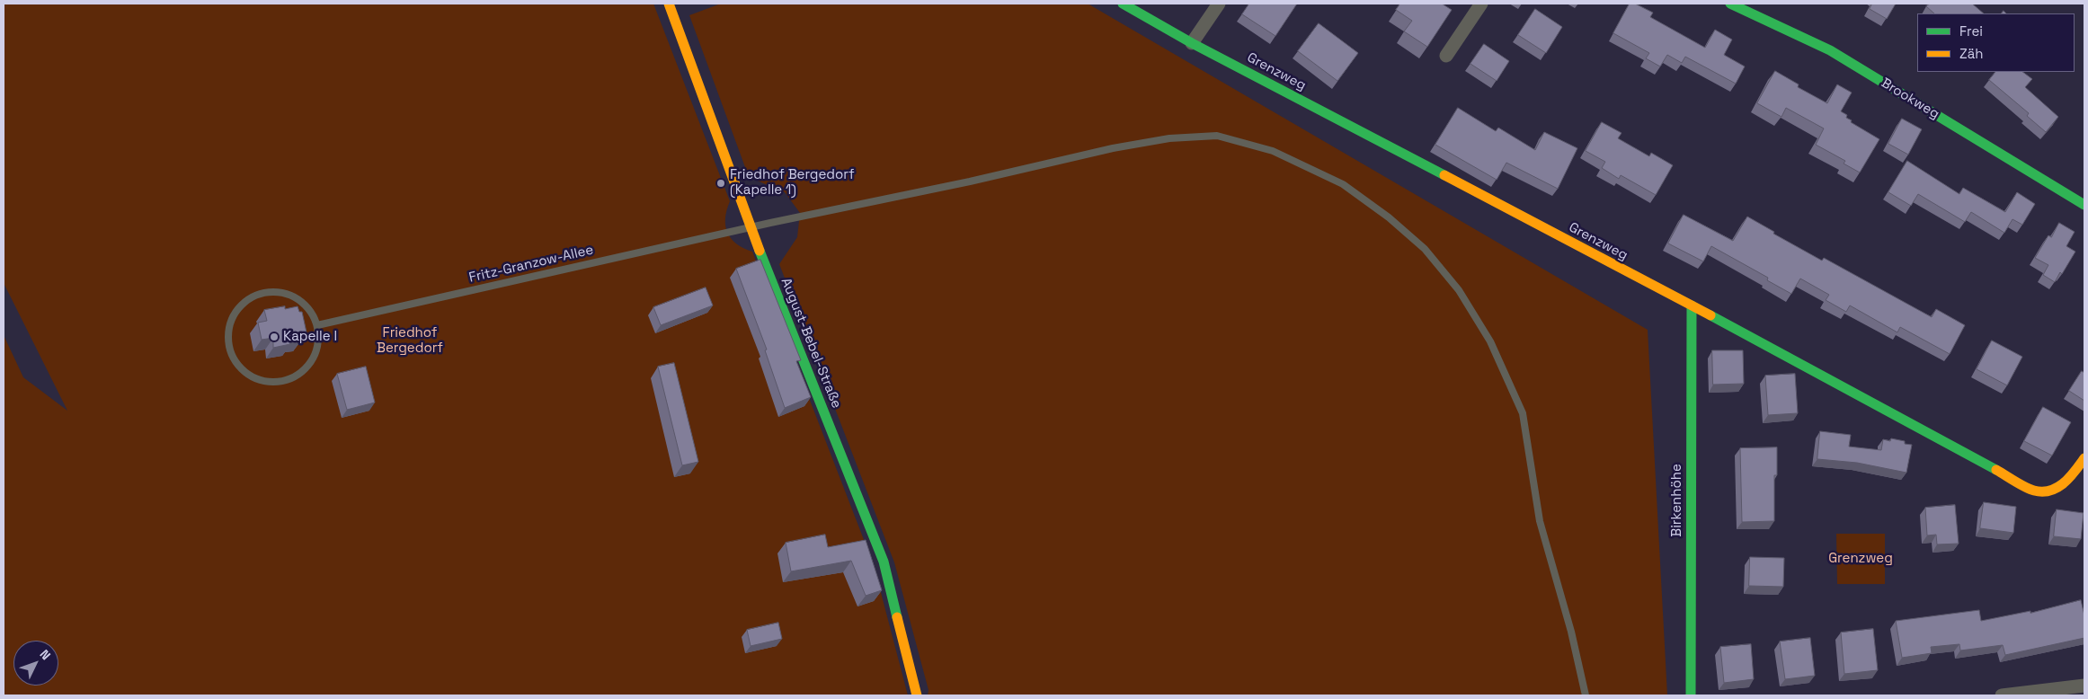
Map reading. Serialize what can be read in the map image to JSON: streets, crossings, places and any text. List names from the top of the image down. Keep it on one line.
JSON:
{"streets":{"street":["Grenzweg","Brookweg","August-Bebel-Straße","Birkenhöhe"],"lane":["Fritz-Granzow-Allee"]},"crossings":[["Grenzweg","Birkenhöhe"],["Fritz-Granzow-Allee","August-Bebel-Straße"]],"parks":["Friedhof Bergedorf","Grenzweg"],"places":["Friedhof Bergedorf (Kapelle 1)","Kapelle I"],"legend":["Frei","Zäh"],"north":"top right"}
